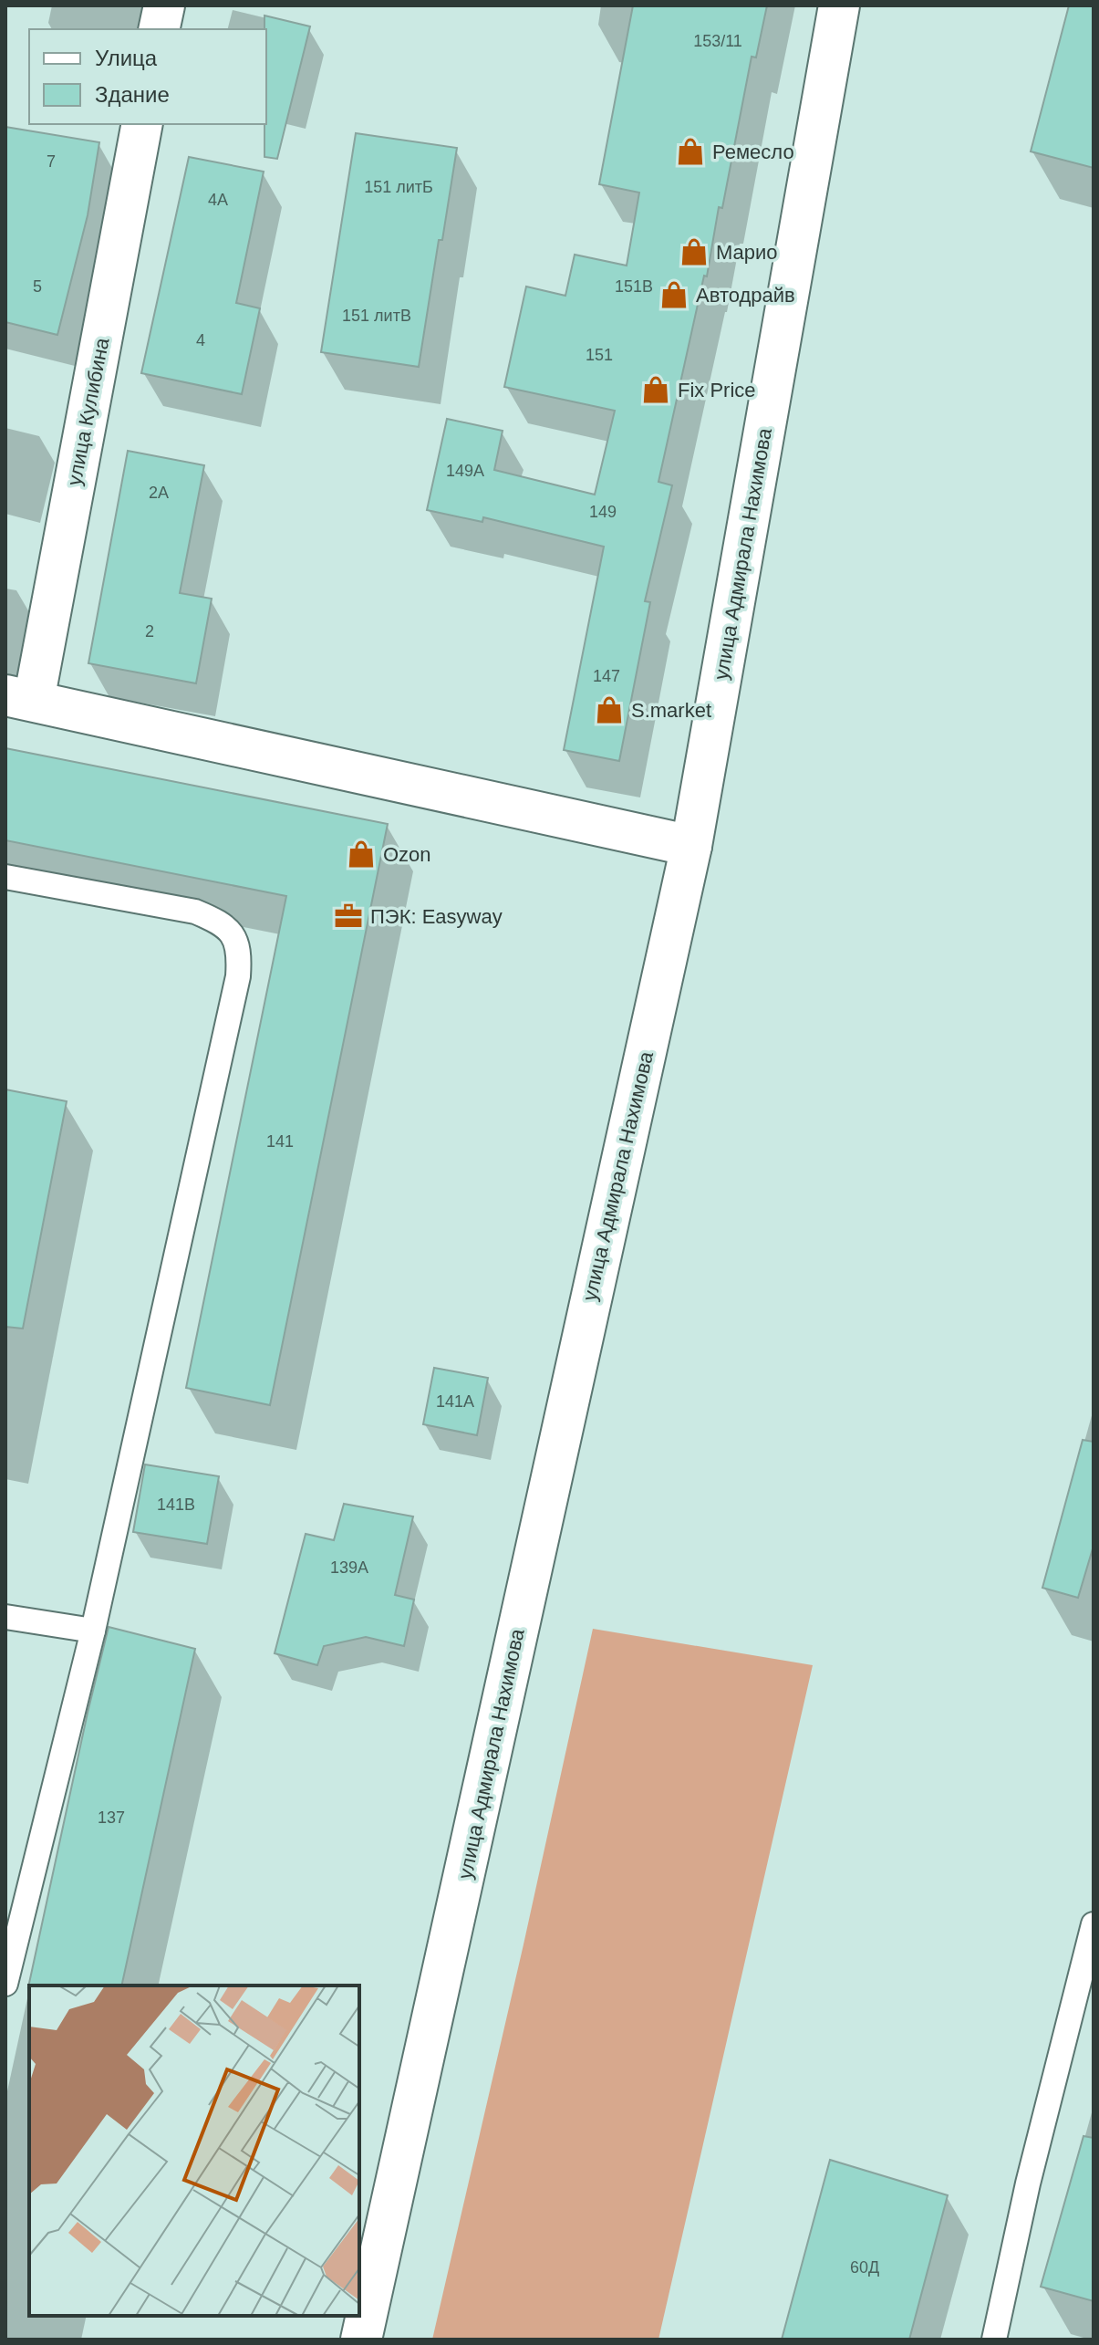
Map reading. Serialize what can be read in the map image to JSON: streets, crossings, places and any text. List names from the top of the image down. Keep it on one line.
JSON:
{"streets":{"main road":["улица Кулибина","улица Адмирала Нахимова"]},"places":{"shop":["Ремесло","Марио","Автодрайв","Fix Price","S.market","Ozon"],"office":["ПЭК: Easyway"]},"house_numbers":["153/11","7","151 литБ","4А","5","151В","151 литВ","4","151","149А","2А","149","2","147","141","141А","141В","139А","137","60Д"],"legend":["Улица","Здание"]}
